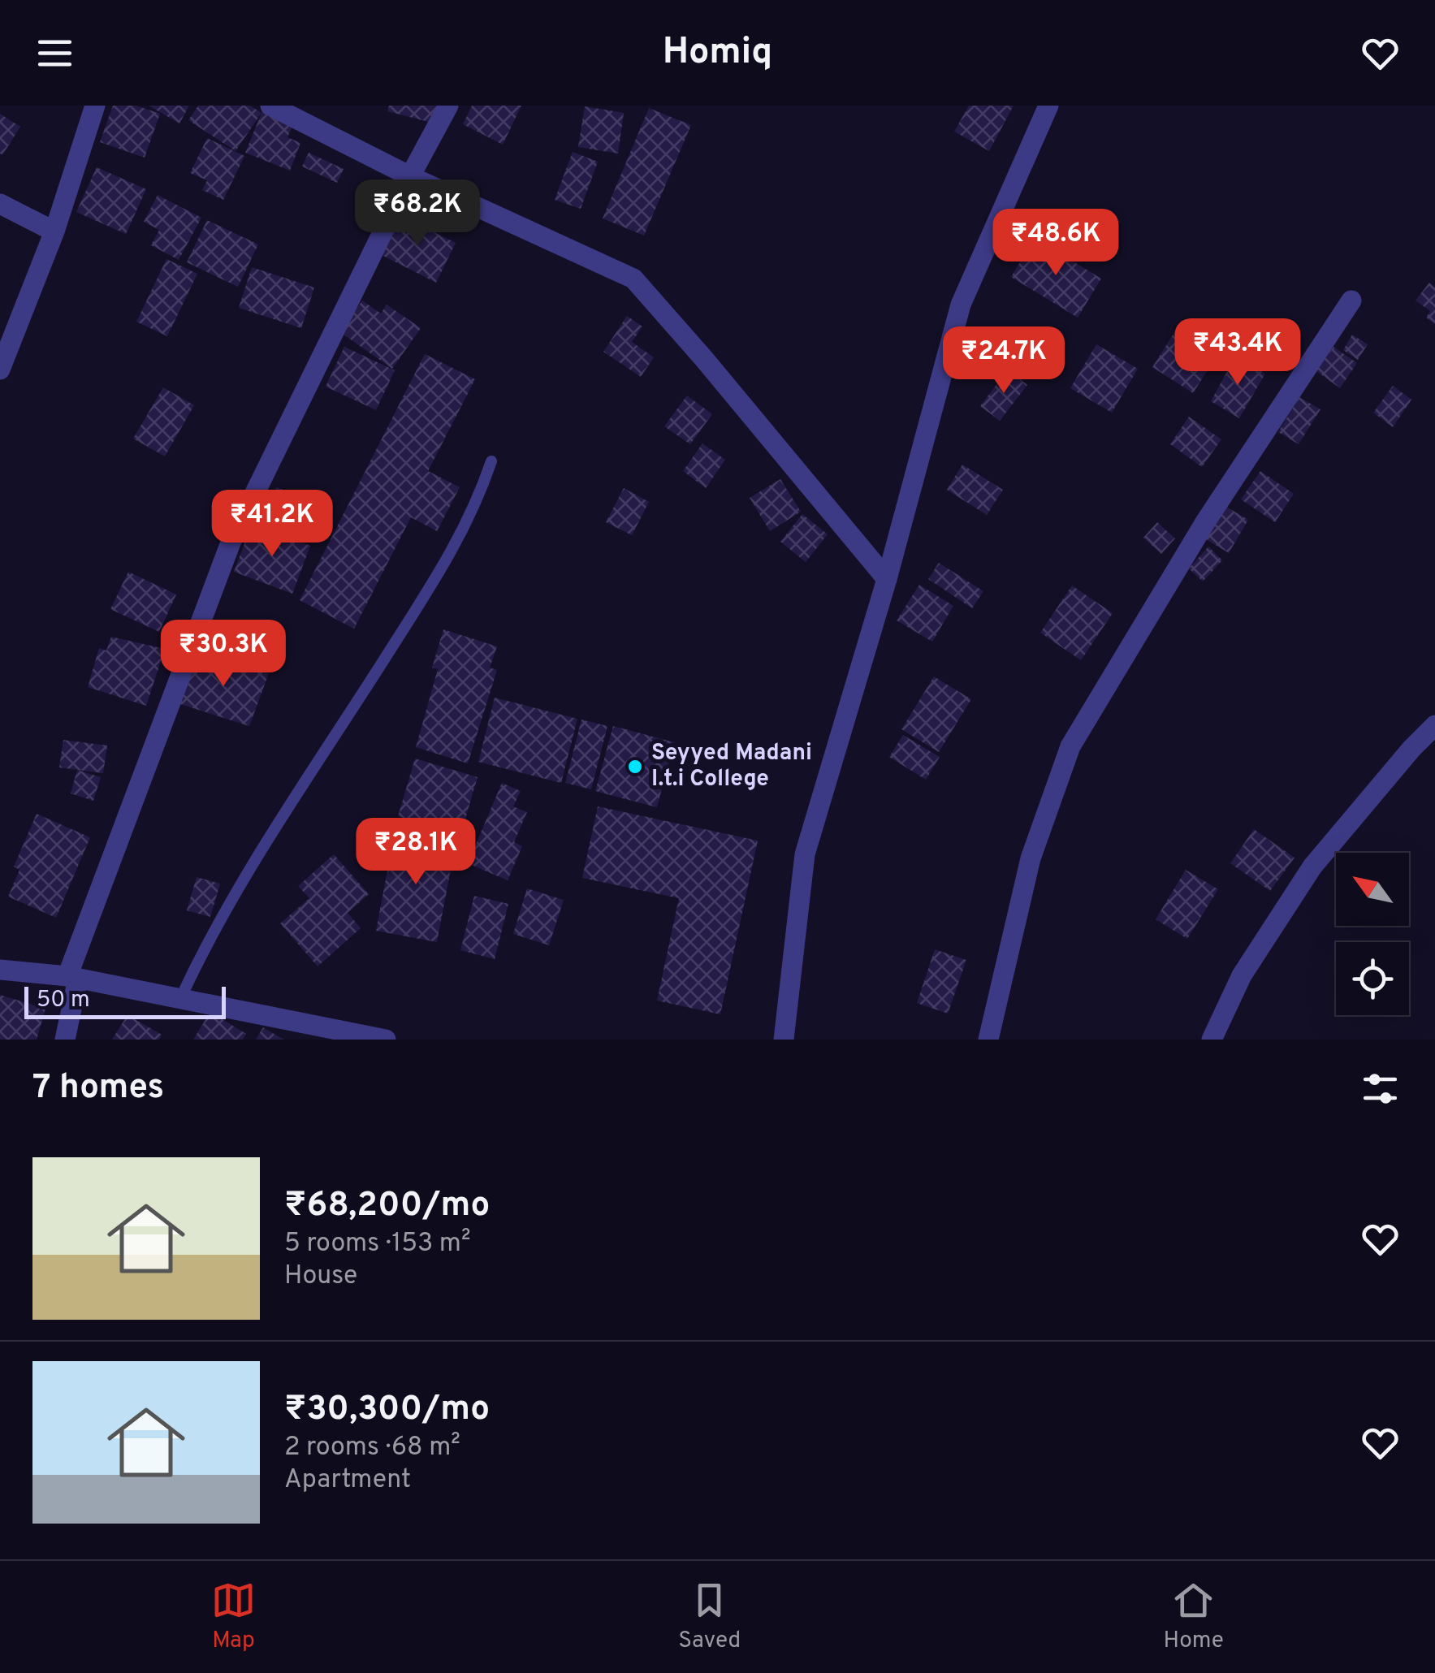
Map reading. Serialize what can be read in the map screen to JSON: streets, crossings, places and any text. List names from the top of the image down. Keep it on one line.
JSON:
{"places":["Seyyed Madani I.t.i College"],"scale_bar":"50 m","north":"top left","page":{"header":"Homiq","price":["₹68.2K","₹48.6K","₹43.4K","₹24.7K","₹41.2K","₹30.3K","₹28.1K"],"scale":"50 m","heading":"7 homes","list":[{"name":"₹68,200/mo","note":"5 rooms · 153 m² · House"},{"name":"₹30,300/mo","note":"2 rooms · 68 m² · Apartment"}],"tabs":["Map","Saved","Home"]}}
